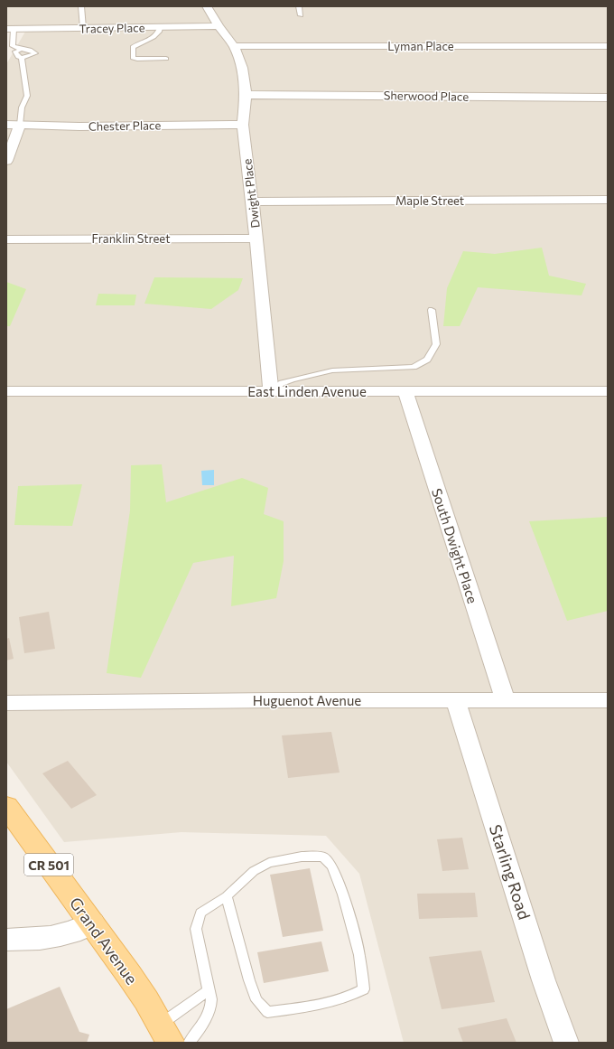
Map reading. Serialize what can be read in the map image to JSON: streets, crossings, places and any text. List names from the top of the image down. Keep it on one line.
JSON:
{"streets":{"main road":["CR 501","Grand Avenue"],"street":["Tracey Place","Lyman Place","Sherwood Place","Chester Place","Dwight Place","Maple Street","Franklin Street","East Linden Avenue","South Dwight Place","Huguenot Avenue","Starling Road"]},"crossings":[["Tracey Place","Dwight Place"],["Lyman Place","Dwight Place"],["Sherwood Place","Dwight Place"],["Chester Place","Dwight Place"],["Dwight Place","Maple Street"],["Dwight Place","Franklin Street"],["Dwight Place","East Linden Avenue"],["East Linden Avenue","South Dwight Place"],["South Dwight Place","Huguenot Avenue"],["Huguenot Avenue","Starling Road"]]}
